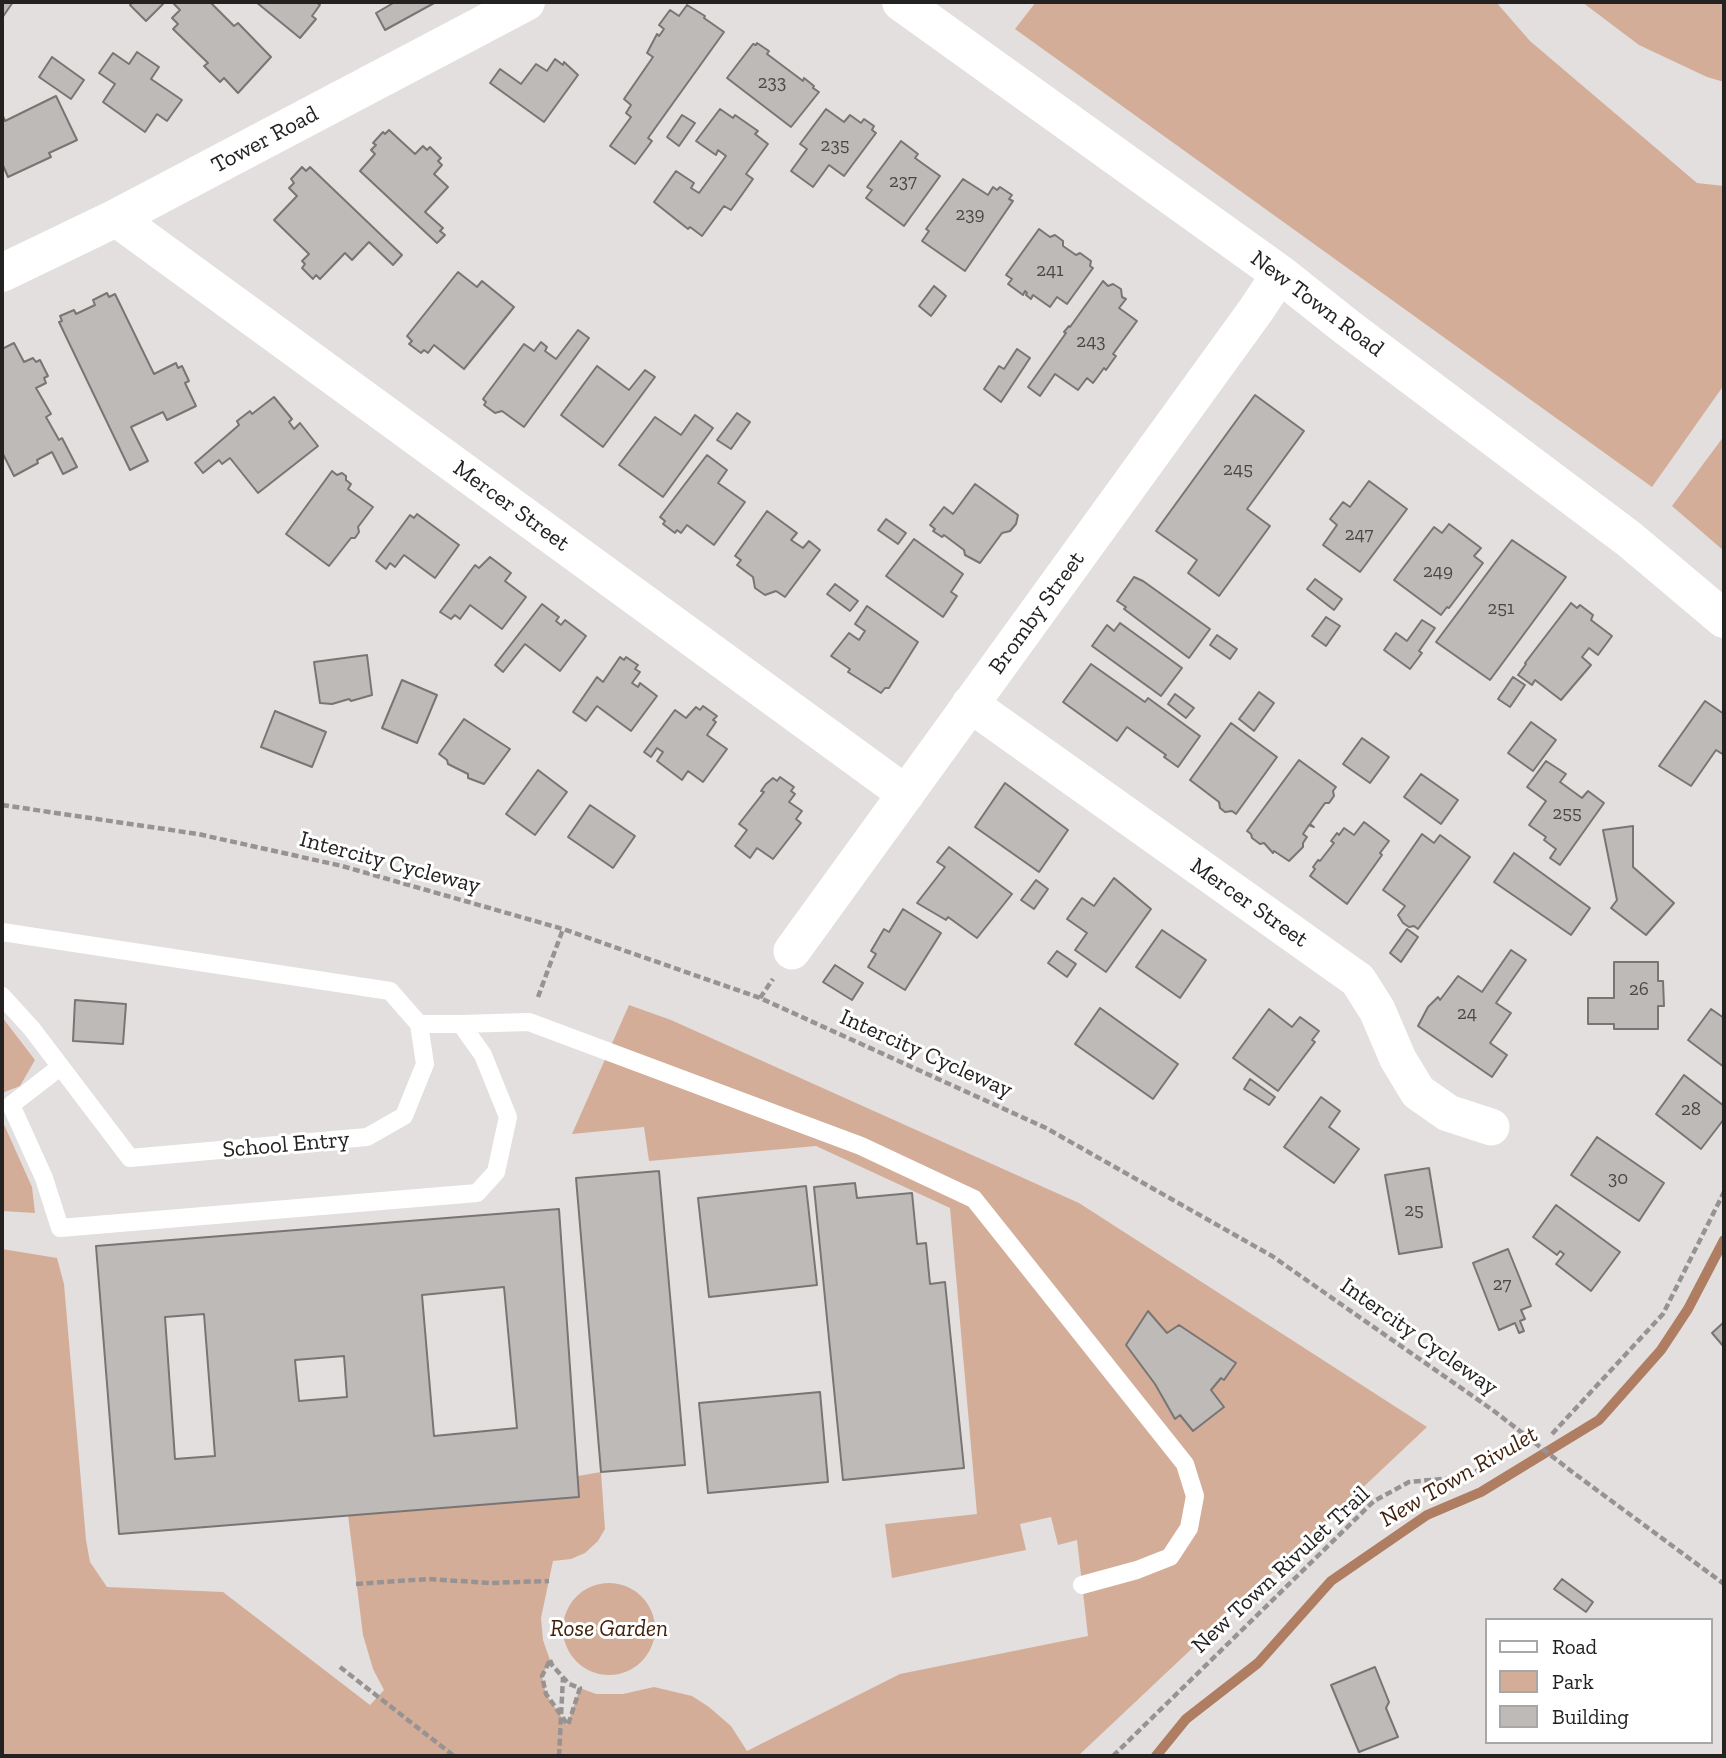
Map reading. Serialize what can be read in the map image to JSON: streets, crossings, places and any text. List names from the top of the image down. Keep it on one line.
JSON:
{"streets":{"main road":["Tower Road","New Town Road"],"street":["Mercer Street","Bromby Street"],"lane":["School Entry"],"path":["Intercity Cycleway","New Town Rivulet Trail"]},"crossings":[["Tower Road","Mercer Street"],["New Town Road","Bromby Street"],["Mercer Street","Bromby Street"]],"water":["New Town Rivulet"],"parks":["Rose Garden"],"house_numbers":["233","235","237","239","241","243","245","247","249","251","255","26","24","28","30","25","27"],"legend":["Road","Park","Building"]}
